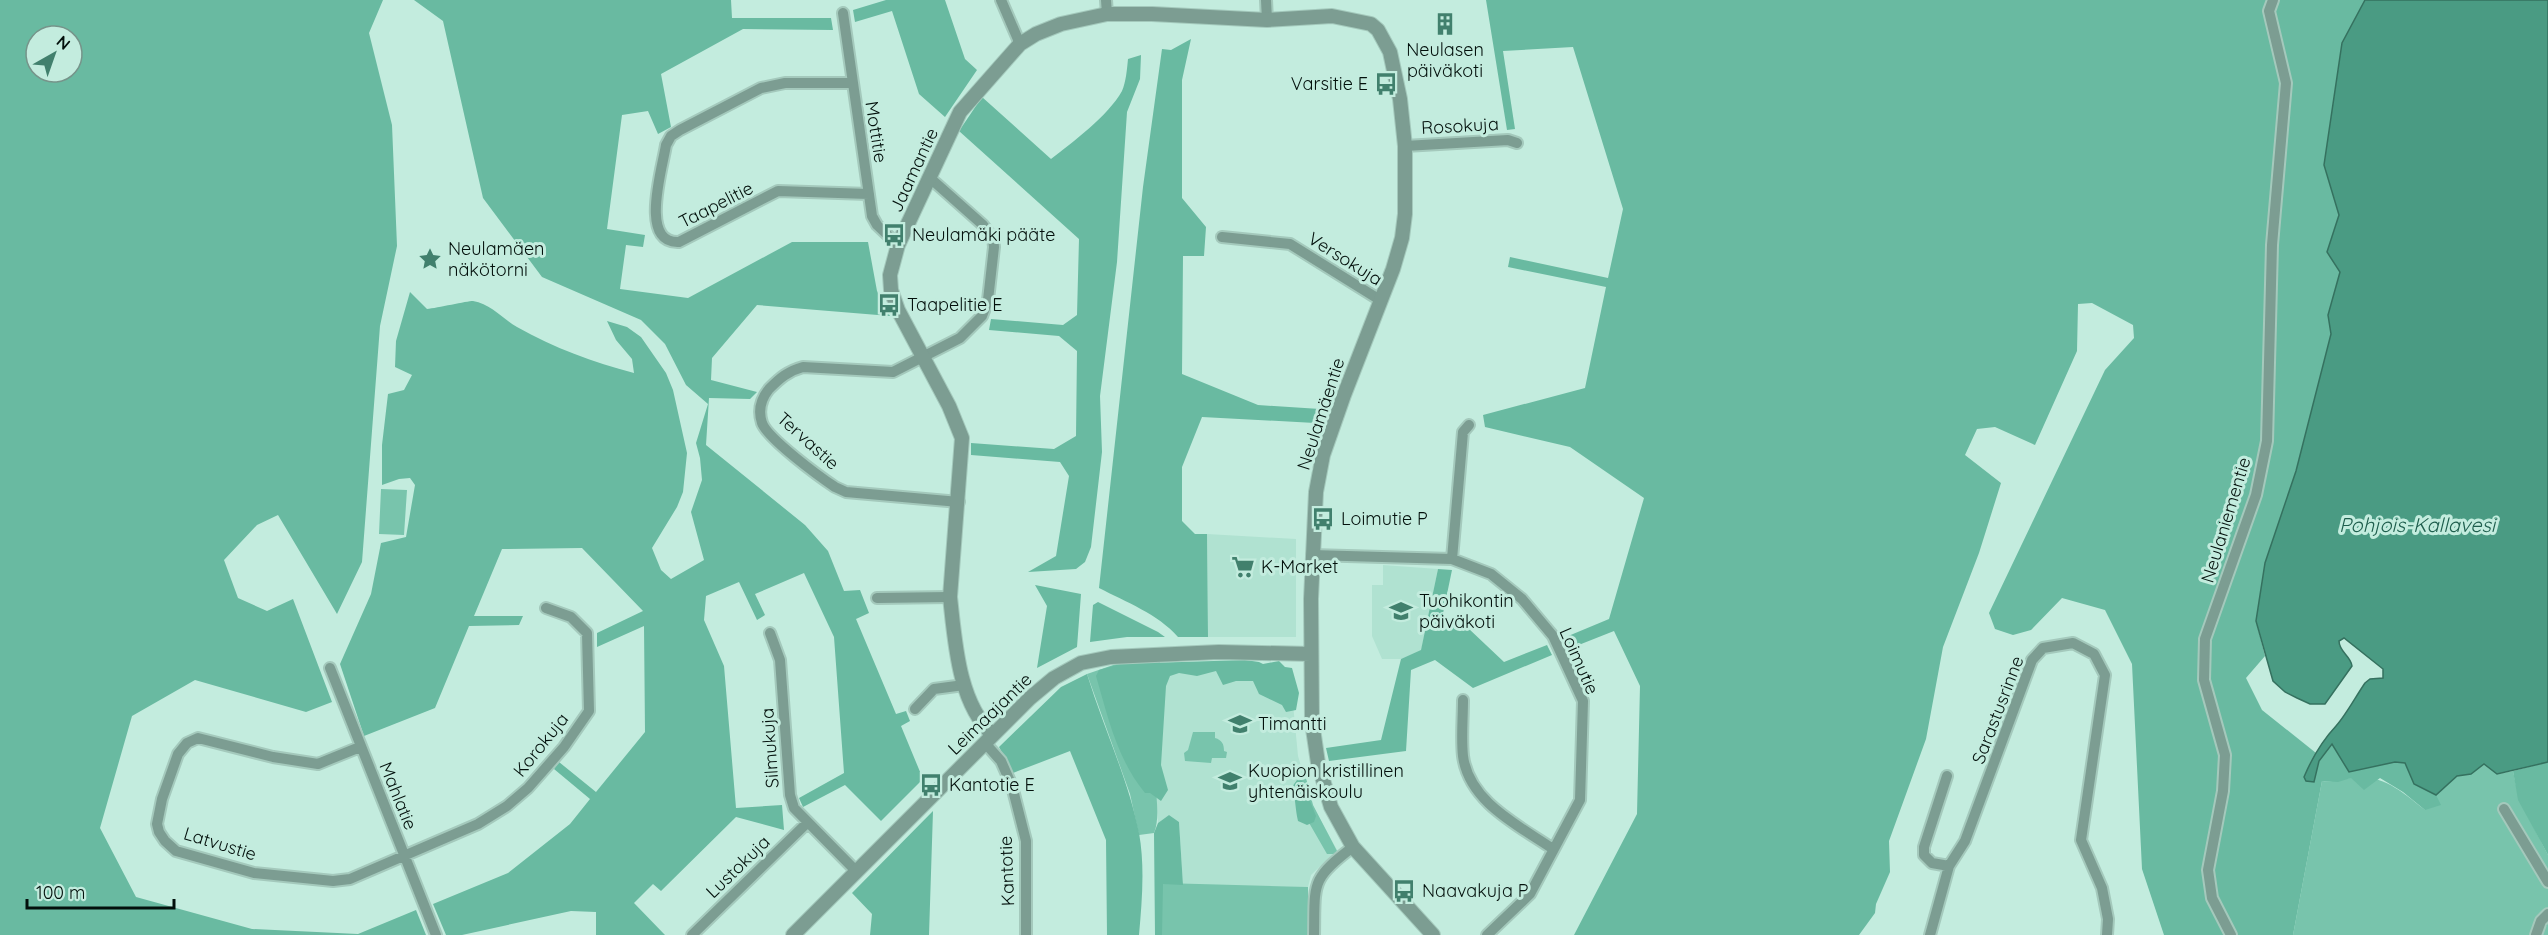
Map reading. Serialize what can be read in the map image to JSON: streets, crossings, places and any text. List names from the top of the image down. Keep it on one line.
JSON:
{"streets":{"street":["Rosokuja","Mottitie","Jaamantie","Taapelitie","Versokuja","Neulamäentie","Tervastie","Neulaniementie","Loimutie","Sarastusrinne","Leimaajantie","Korokuja","Silmukuja","Mahlatie","Latvustie","Lustokuja","Kantotie"]},"crossings":[["Rosokuja","Neulamäentie"],["Mottitie","Jaamantie"],["Mottitie","Taapelitie"],["Jaamantie","Neulamäentie"],["Jaamantie","Tervastie"],["Jaamantie","Leimaajantie"],["Jaamantie","Kantotie"],["Versokuja","Neulamäentie"],["Neulamäentie","Loimutie"],["Neulamäentie","Leimaajantie"],["Leimaajantie","Silmukuja"],["Leimaajantie","Kantotie"],["Korokuja","Mahlatie"],["Korokuja","Latvustie"],["Silmukuja","Lustokuja"],["Mahlatie","Latvustie"]],"water":["Pohjois-Kallavesi"],"places":{"building":["Neulasen päiväkoti"],"bus stop":["Varsitie E","Neulamäki pääte","Taapelitie E","Loimutie P","Kantotie E","Naavakuja P"],"place":["Neulamäen näkötorni"],"supermarket":["K-Market"],"school or university":["Tuohikontin päiväkoti","Timantti","Kuopion kristillinen yhtenäiskoulu"]},"scale_bar":"100 m","north":"top right"}
